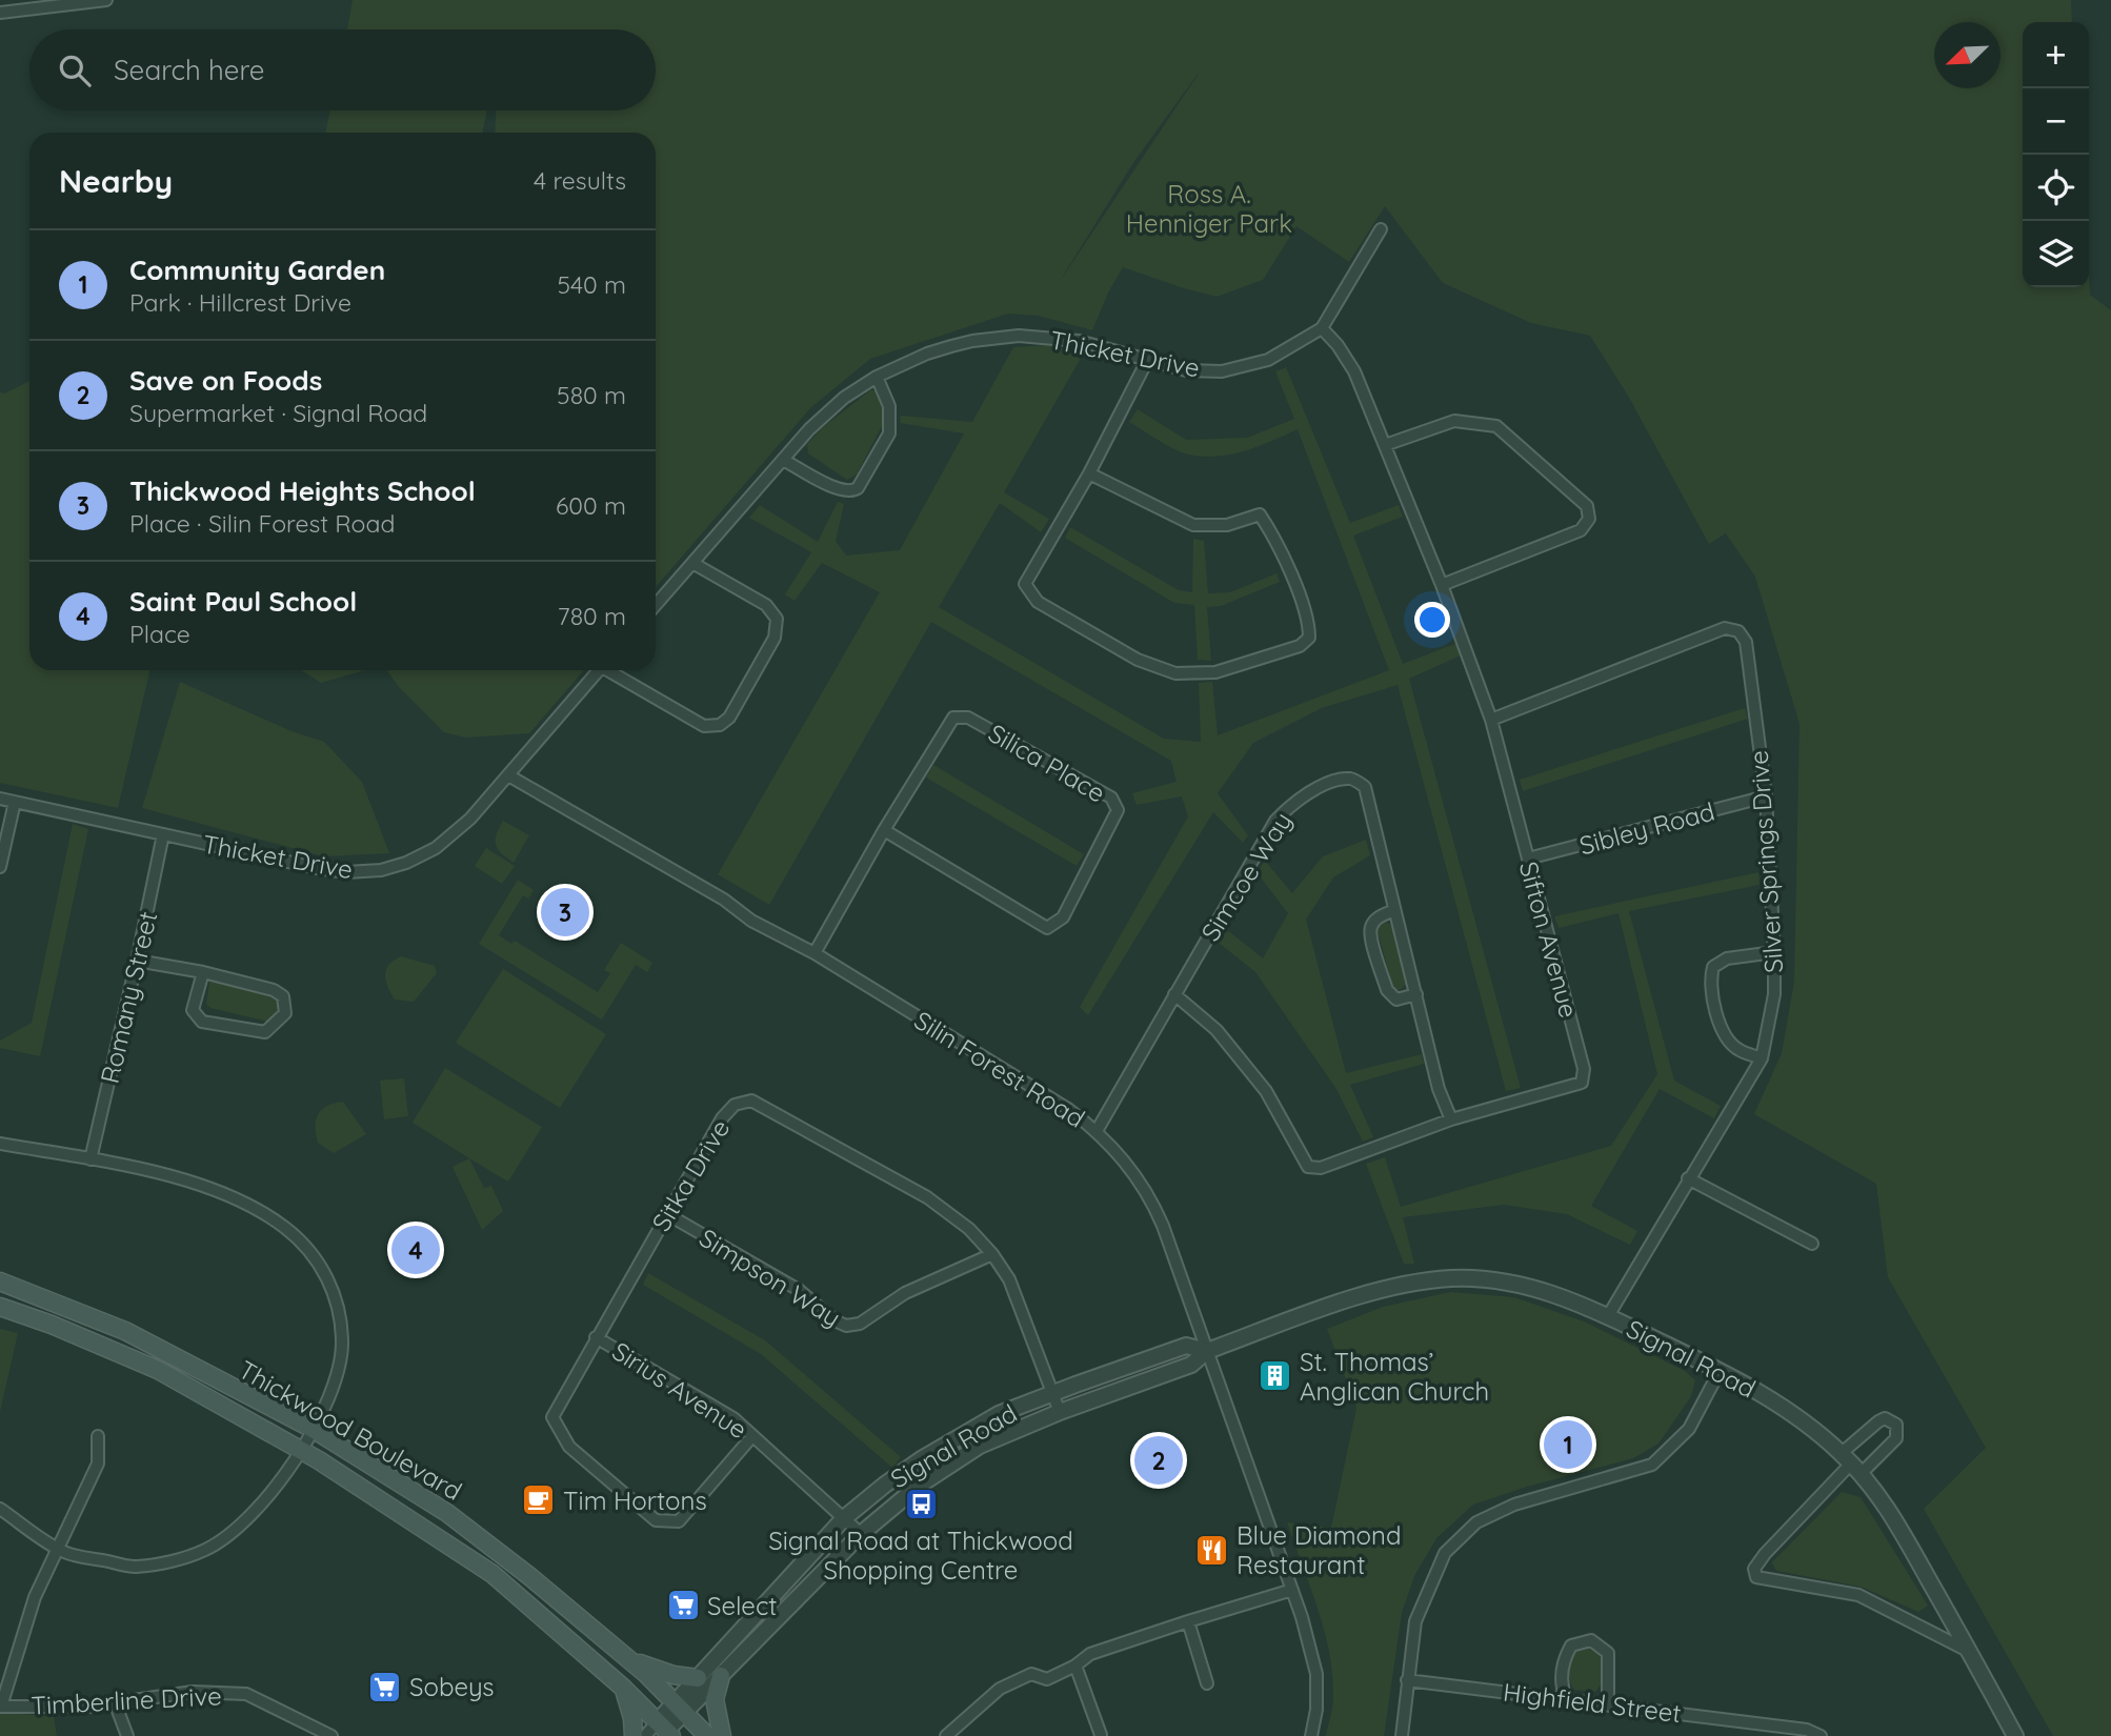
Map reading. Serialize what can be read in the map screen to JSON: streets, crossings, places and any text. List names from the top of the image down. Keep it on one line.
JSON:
{"streets":{"main road":["Thickwood Boulevard"],"street":["Thicket Drive","Silica Place","Sibley Road","Silver Springs Drive","Simcoe Way","Sifton Avenue","Romany Street","Silin Forest Road","Sitka Drive","Simpson Way","Signal Road","Sirius Avenue","Timberline Drive","Highfield Street"]},"crossings":[["Thicket Drive","Sifton Avenue"],["Thicket Drive","Romany Street"],["Thicket Drive","Silin Forest Road"],["Silica Place","Silin Forest Road"],["Sibley Road","Silver Springs Drive"],["Sibley Road","Sifton Avenue"],["Silver Springs Drive","Sifton Avenue"],["Silver Springs Drive","Signal Road"],["Simcoe Way","Sifton Avenue"],["Simcoe Way","Silin Forest Road"],["Silin Forest Road","Signal Road"],["Sitka Drive","Simpson Way"],["Sitka Drive","Signal Road"],["Sitka Drive","Sirius Avenue"],["Signal Road","Sirius Avenue"],["Signal Road","Thickwood Boulevard"]],"parks":["Ross A. Henniger Park"],"places":{"building":["St. Thomas’ Anglican Church"],"cafe":["Tim Hortons"],"bus stop":["Signal Road at Thickwood Shopping Centre"],"restaurant":["Blue Diamond Restaurant"],"supermarket":["Select","Sobeys"]},"north":"bottom left","page":{"map_buttons":["+","−"],"search":"Search here","heading":["Nearby","4 results"],"list":[{"mark":"1","name":"Community Garden","note":"Park · Hillcrest Drive","value":"540 m"},{"mark":"2","name":"Save on Foods","note":"Supermarket · Signal Road","value":"580 m"},{"mark":"3","name":"Thickwood Heights School","note":"Place · Silin Forest Road","value":"600 m"},{"mark":"4","name":"Saint Paul School","note":"Place","value":"780 m"}],"pins":["3","4","1","2"]}}
